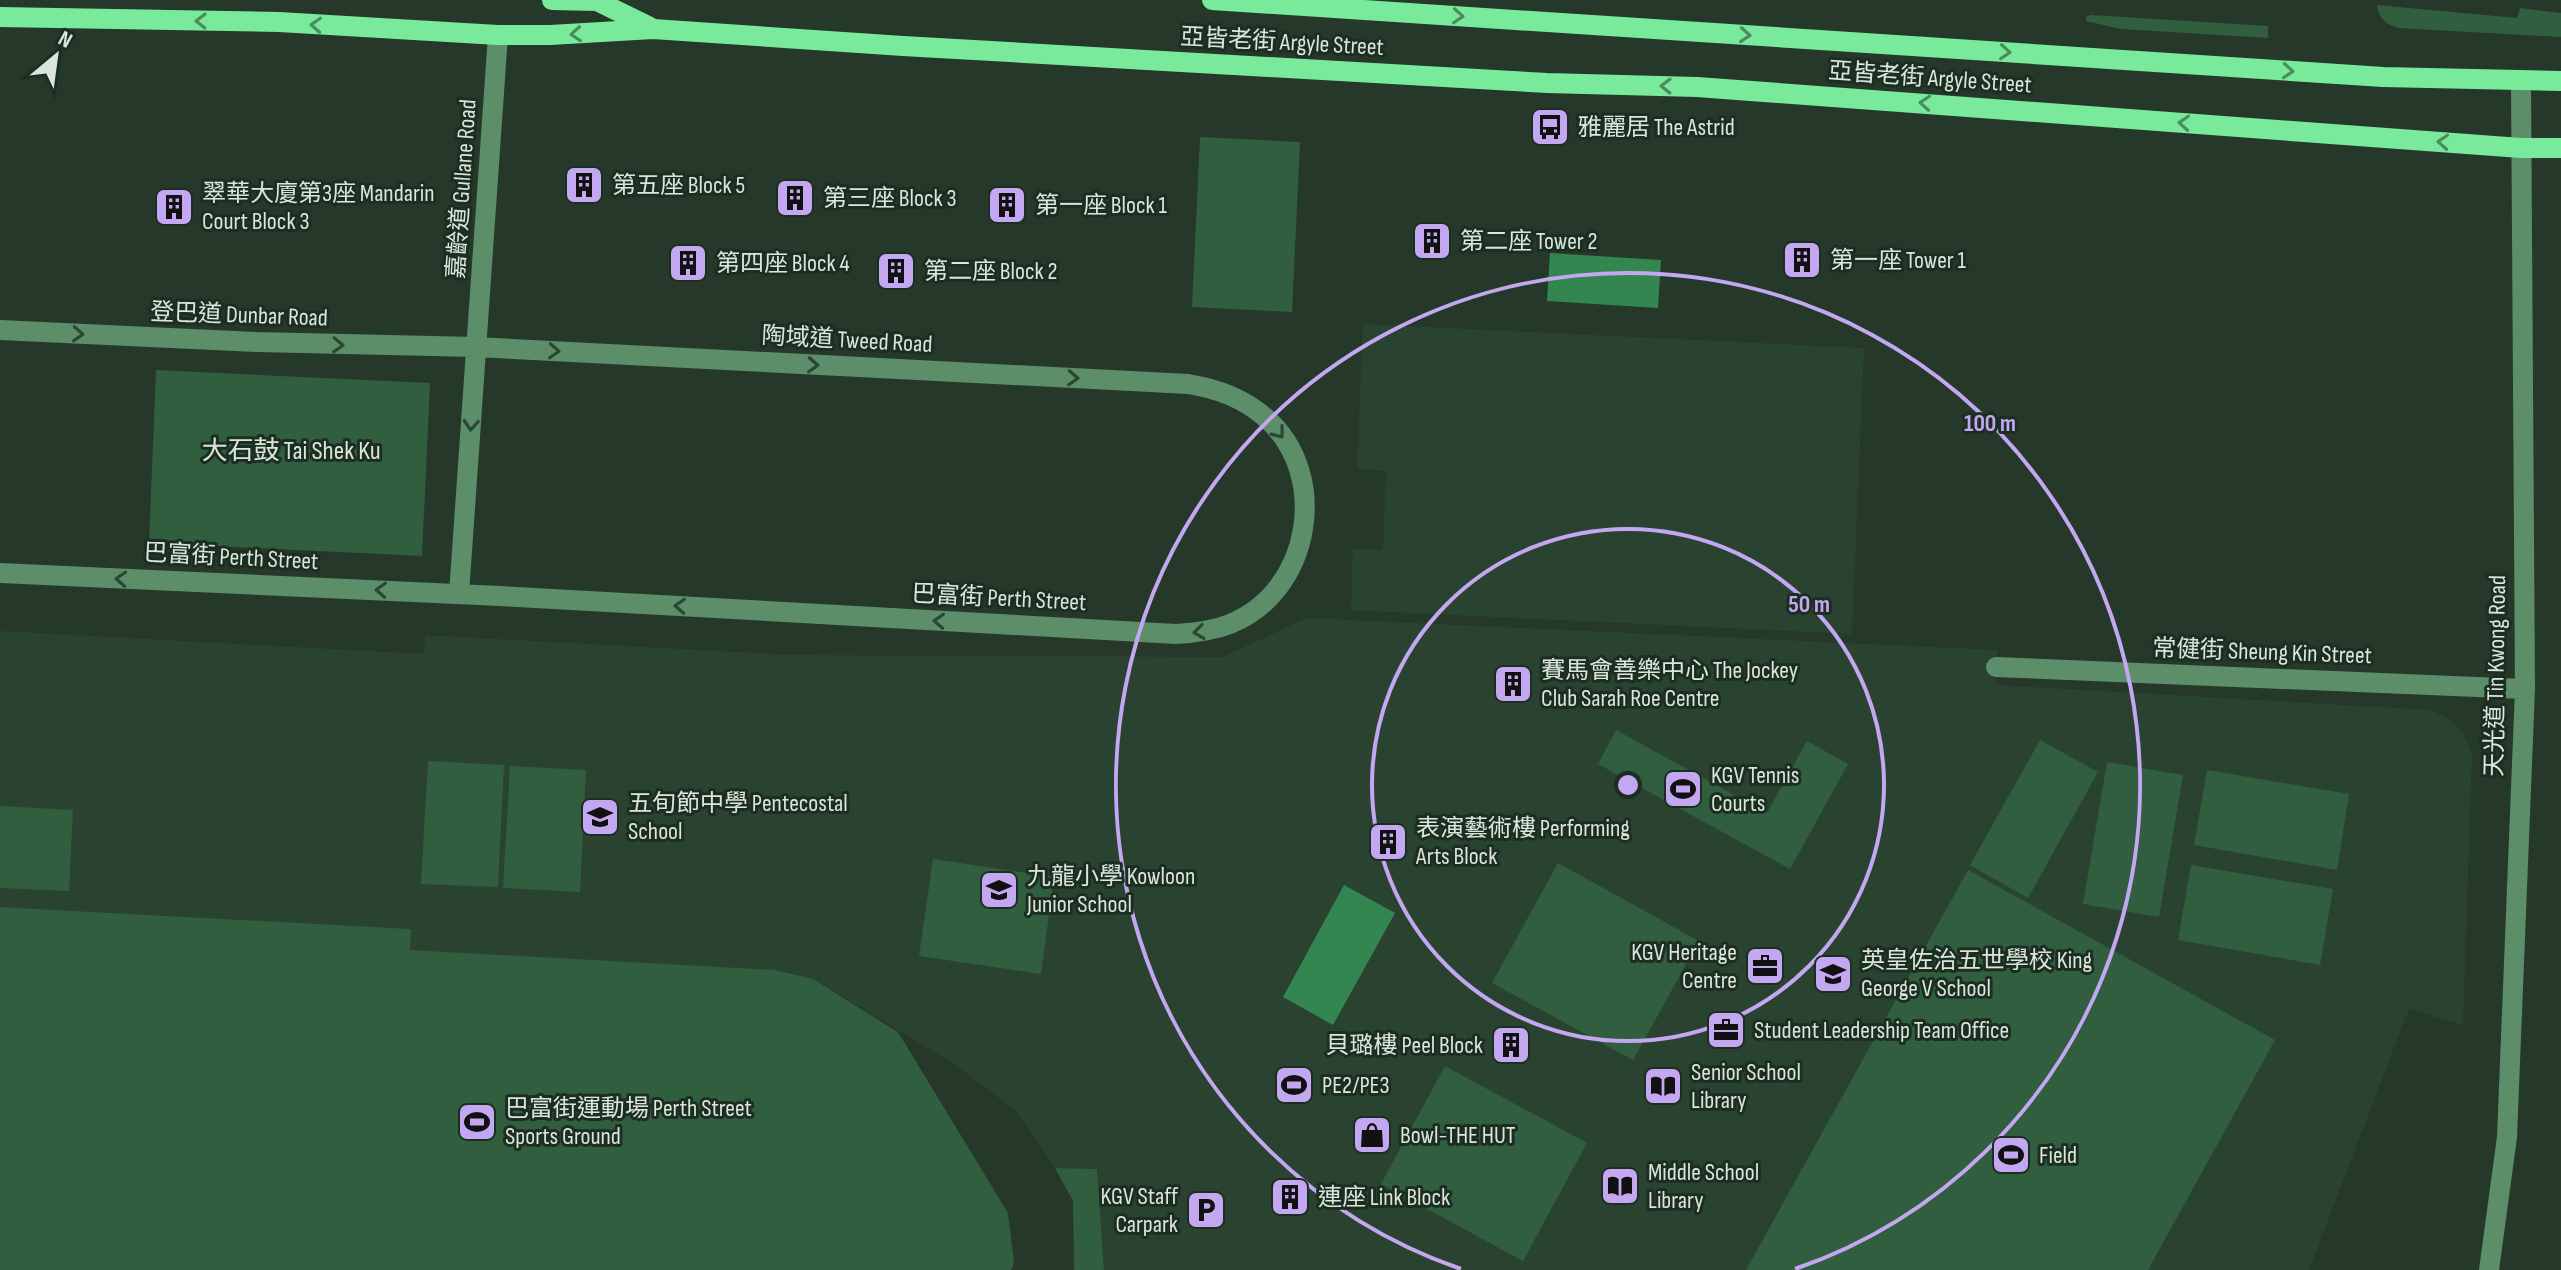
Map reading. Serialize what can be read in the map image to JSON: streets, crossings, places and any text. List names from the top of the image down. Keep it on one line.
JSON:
{"streets":{"main road":["亞皆老街 Argyle Street"],"street":["嘉齡道 Gullane Road","登巴道 Dunbar Road","陶域道 Tweed Road","巴富街 Perth Street","常健街 Sheung Kin Street","天光道 Tin Kwong Road"]},"crossings":[["亞皆老街 Argyle Street","嘉齡道 Gullane Road"],["亞皆老街 Argyle Street","天光道 Tin Kwong Road"],["嘉齡道 Gullane Road","登巴道 Dunbar Road"],["嘉齡道 Gullane Road","陶域道 Tweed Road"],["登巴道 Dunbar Road","陶域道 Tweed Road"],["陶域道 Tweed Road","巴富街 Perth Street"],["常健街 Sheung Kin Street","天光道 Tin Kwong Road"]],"one_way":["登巴道 Dunbar Road","陶域道 Tweed Road"],"districts":["大石鼓 Tai Shek Ku"],"places":{"bus stop":["雅麗居 The Astrid"],"building":["第五座 Block 5","第三座 Block 3","第一座 Block 1","翠華大廈第3座 Mandarin Court Block 3","第二座 Tower 2","第一座 Tower 1","第四座 Block 4","第二座 Block 2","賽馬會善樂中心 The Jockey Club Sarah Roe Centre","表演藝術樓 Performing Arts Block","貝璐樓 Peel Block","連座 Link Block"],"sports":["KGV Tennis Courts","PE2/PE3","巴富街運動場 Perth Street Sports Ground","Field"],"school or university":["五旬節中學 Pentecostal School","九龍小學 Kowloon Junior School","英皇佐治五世學校 King George V School"],"office":["KGV Heritage Centre","Student Leadership Team Office"],"library":["Senior School Library","Middle School Library"],"shop":["Bowl-THE HUT"],"parking":["KGV Staff Carpark"]},"north":"top right","rings":["100 m","50 m"]}
